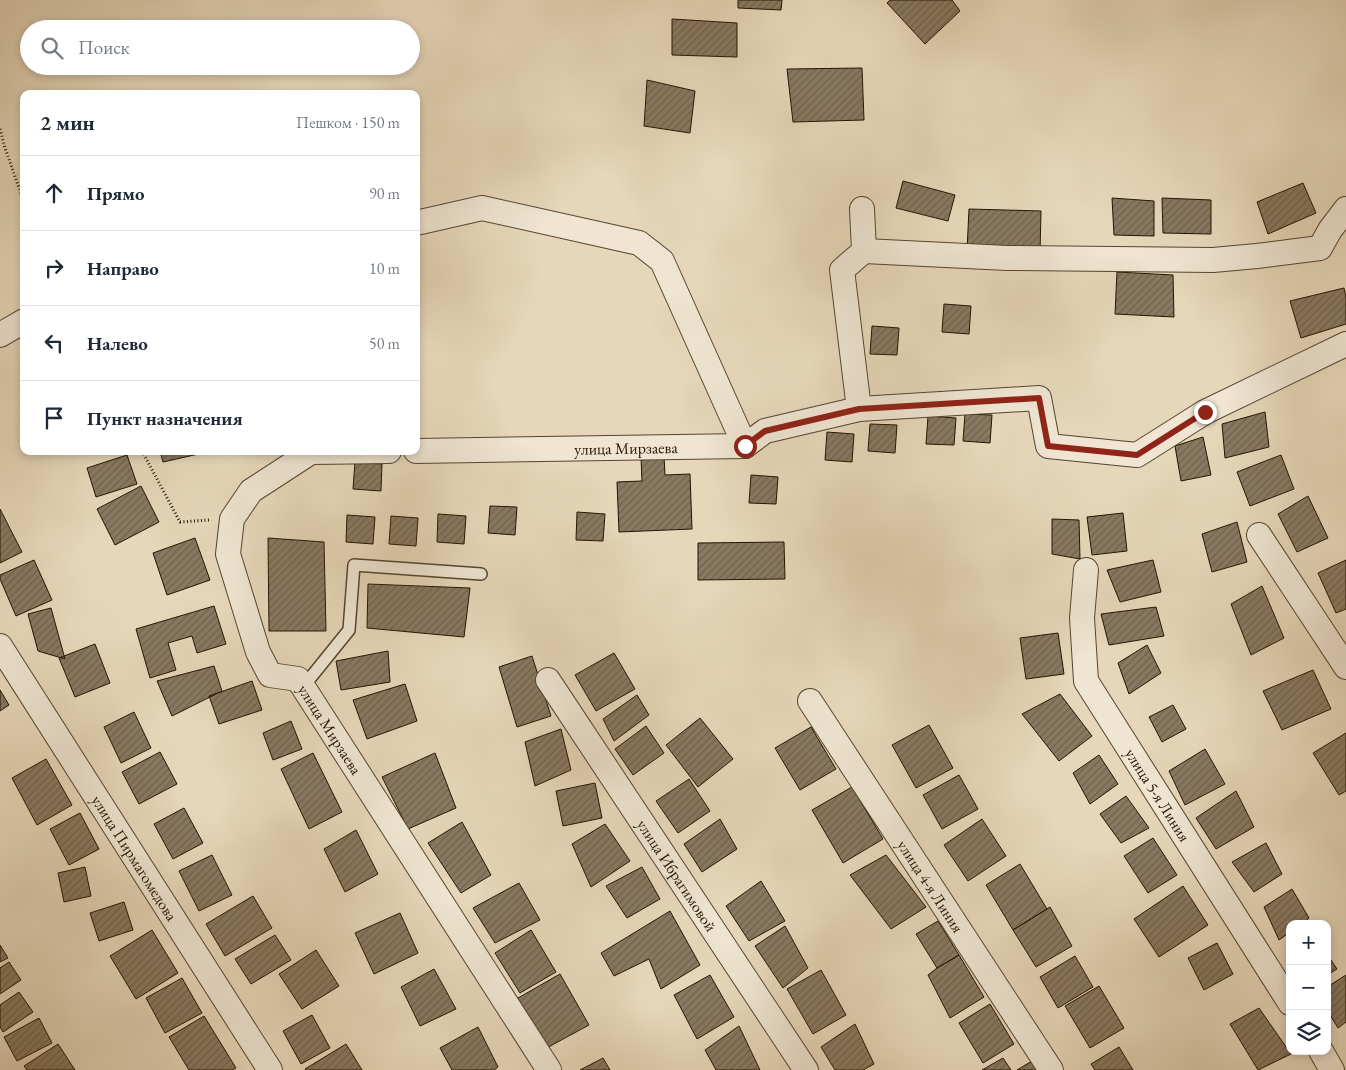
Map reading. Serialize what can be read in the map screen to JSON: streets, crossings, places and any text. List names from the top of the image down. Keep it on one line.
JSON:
{"streets":{"street":["улица Мирзаева","улица 5-я Линия","улица Пирмагомедова","улица Ибрагимовой","улица 4-я Линия"]},"page":{"search":"Поиск","heading":["2 мин","Пешком · 150 m"],"list":[["Прямо","90 m"],["Направо","10 m"],["Налево","50 m"],"Пункт назначения"],"map_buttons":["+","−"]}}
